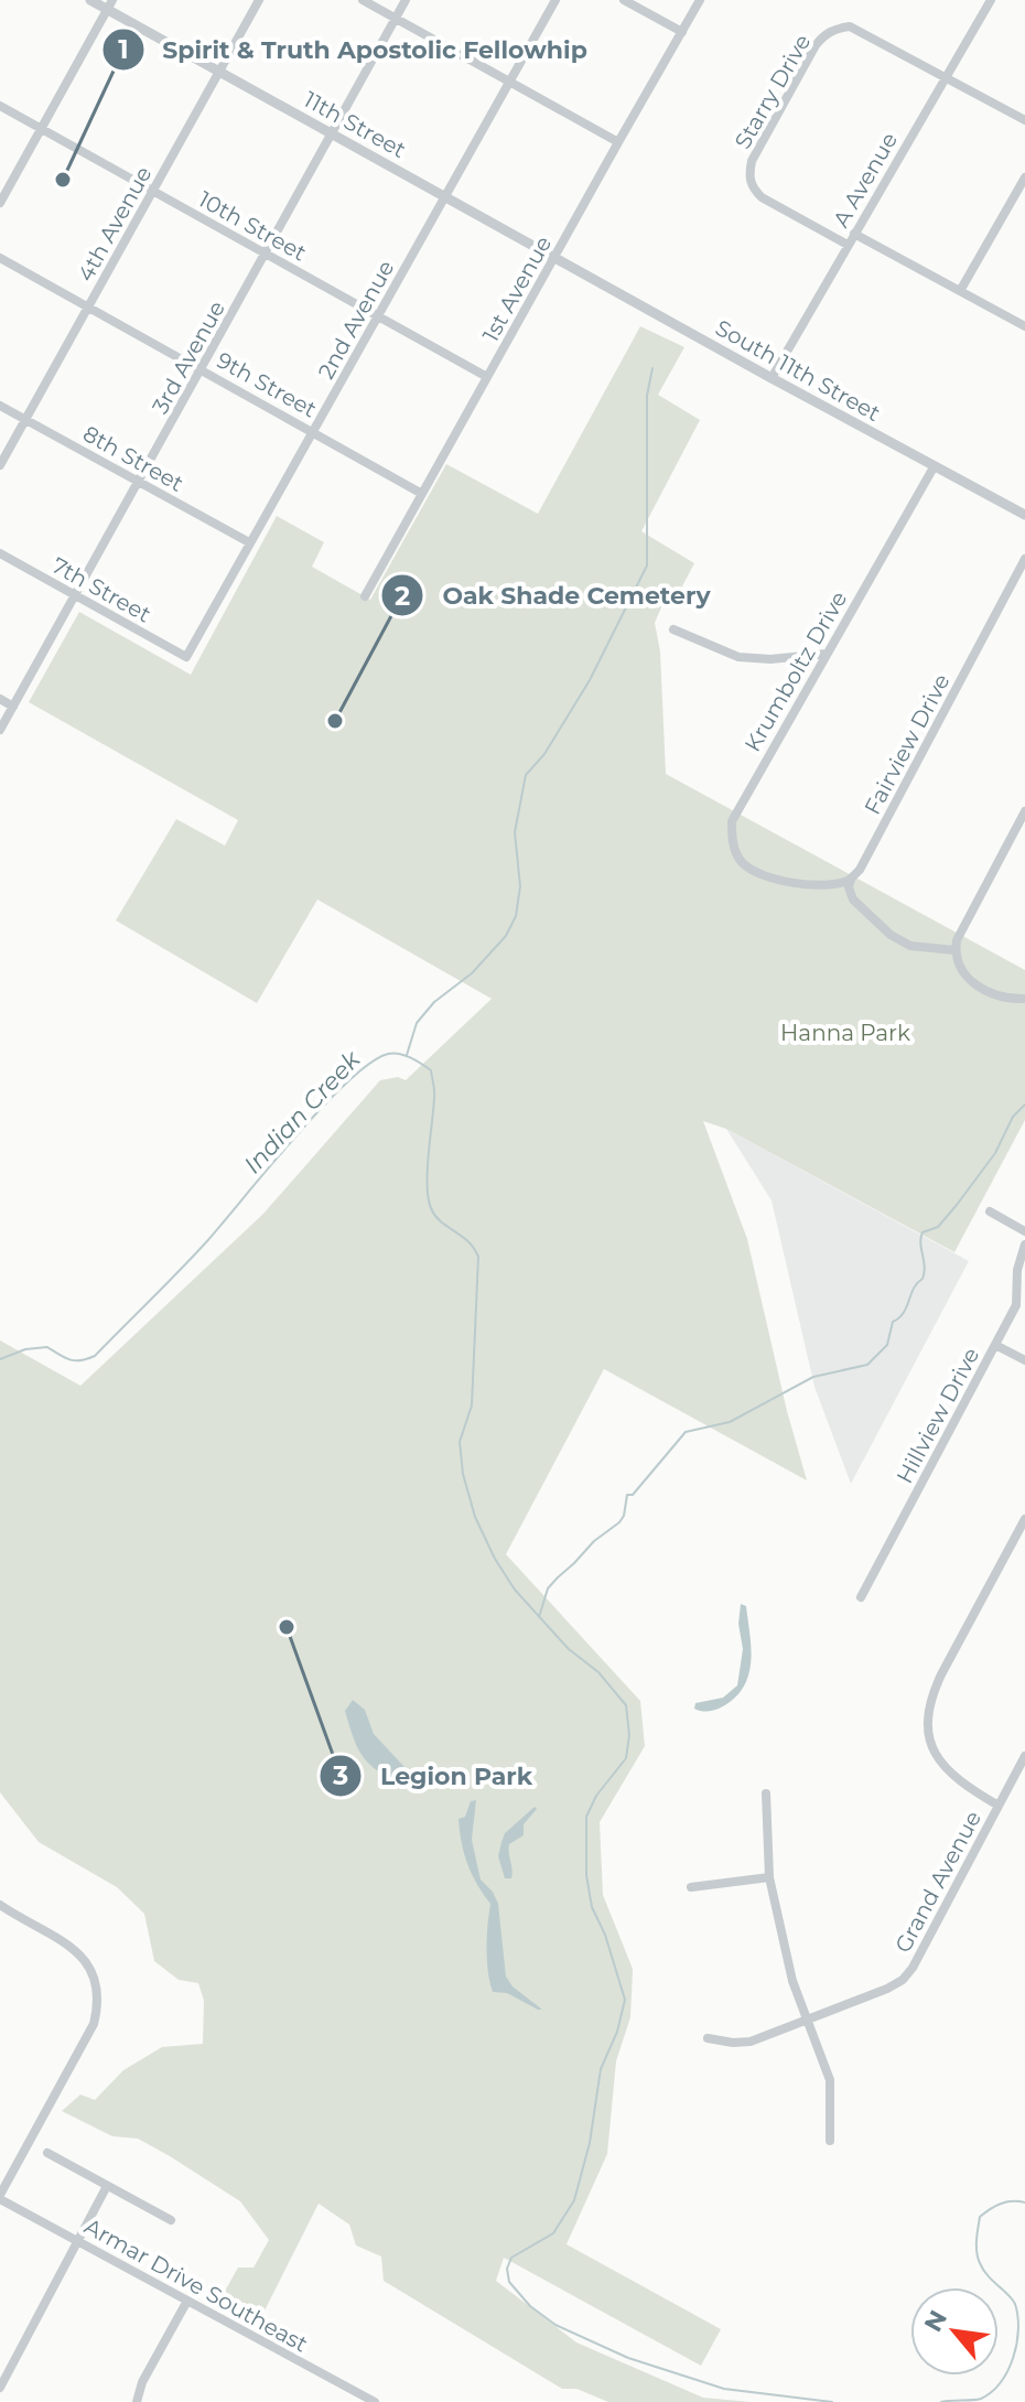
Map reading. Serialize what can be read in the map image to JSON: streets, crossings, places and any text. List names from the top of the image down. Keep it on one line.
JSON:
{"streets":{"street":["Starry Drive","11th Street","A Avenue","4th Avenue","10th Street","1st Avenue","2nd Avenue","3rd Avenue","South 11th Street","9th Street","8th Street","7th Street","Krumboltz Drive","Fairview Drive","Hillview Drive","Grand Avenue","Armar Drive Southeast"]},"crossings":[["Starry Drive","A Avenue"],["11th Street","4th Avenue"],["11th Street","1st Avenue"],["11th Street","2nd Avenue"],["11th Street","3rd Avenue"],["11th Street","South 11th Street"],["A Avenue","South 11th Street"],["4th Avenue","10th Street"],["4th Avenue","9th Street"],["4th Avenue","8th Street"],["10th Street","1st Avenue"],["10th Street","2nd Avenue"],["10th Street","3rd Avenue"],["1st Avenue","South 11th Street"],["1st Avenue","9th Street"],["2nd Avenue","9th Street"],["2nd Avenue","8th Street"],["2nd Avenue","7th Street"],["3rd Avenue","9th Street"],["3rd Avenue","8th Street"],["3rd Avenue","7th Street"],["South 11th Street","Krumboltz Drive"],["Krumboltz Drive","Fairview Drive"]],"water":["Indian Creek"],"parks":["Hanna Park"],"places":["Spirit & Truth Apostolic Fellowhip","Oak Shade Cemetery","Legion Park"],"north":"top left"}
